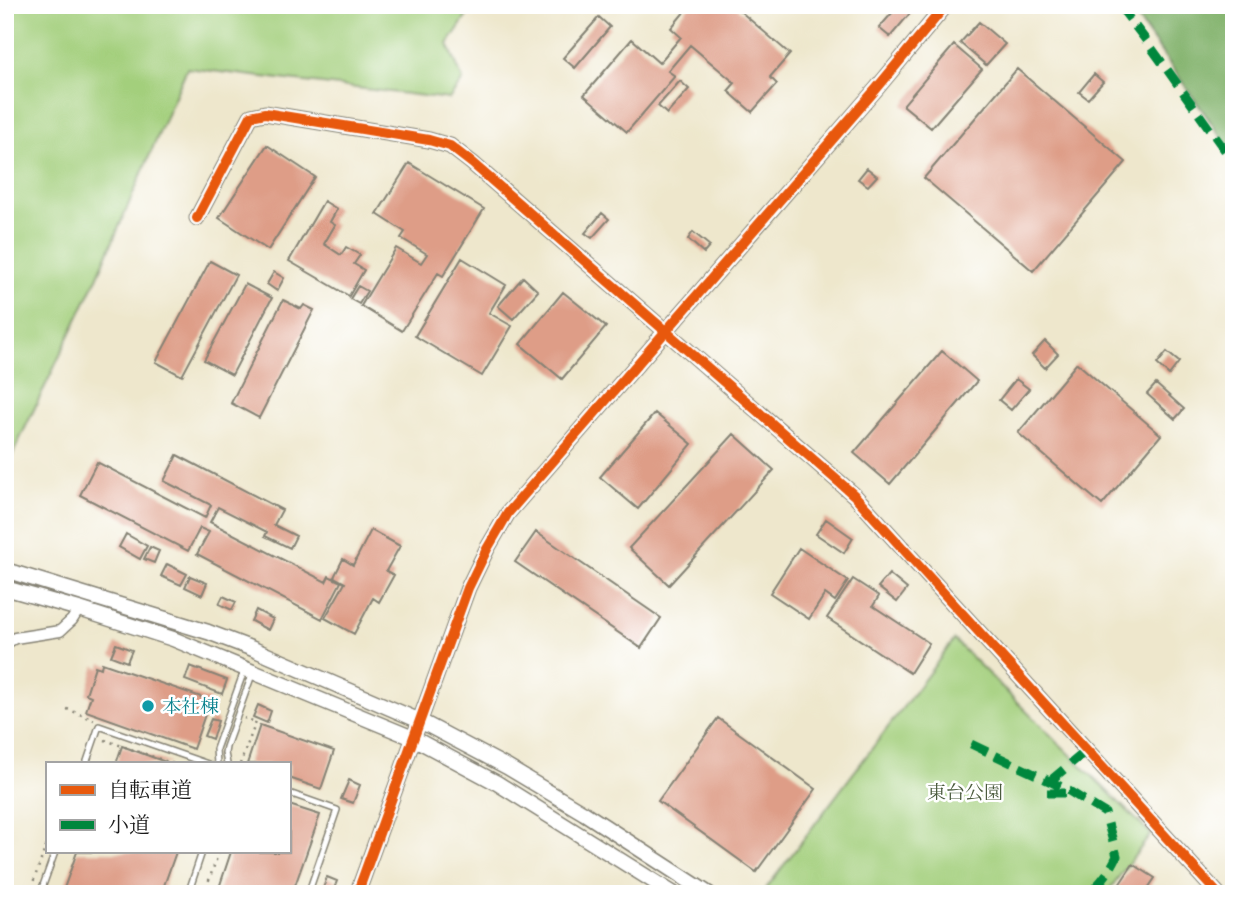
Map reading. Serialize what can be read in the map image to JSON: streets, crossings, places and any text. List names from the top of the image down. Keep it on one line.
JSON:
{"parks":["東台公園"],"places":["本社棟"],"legend":["自転車道","小道"]}
